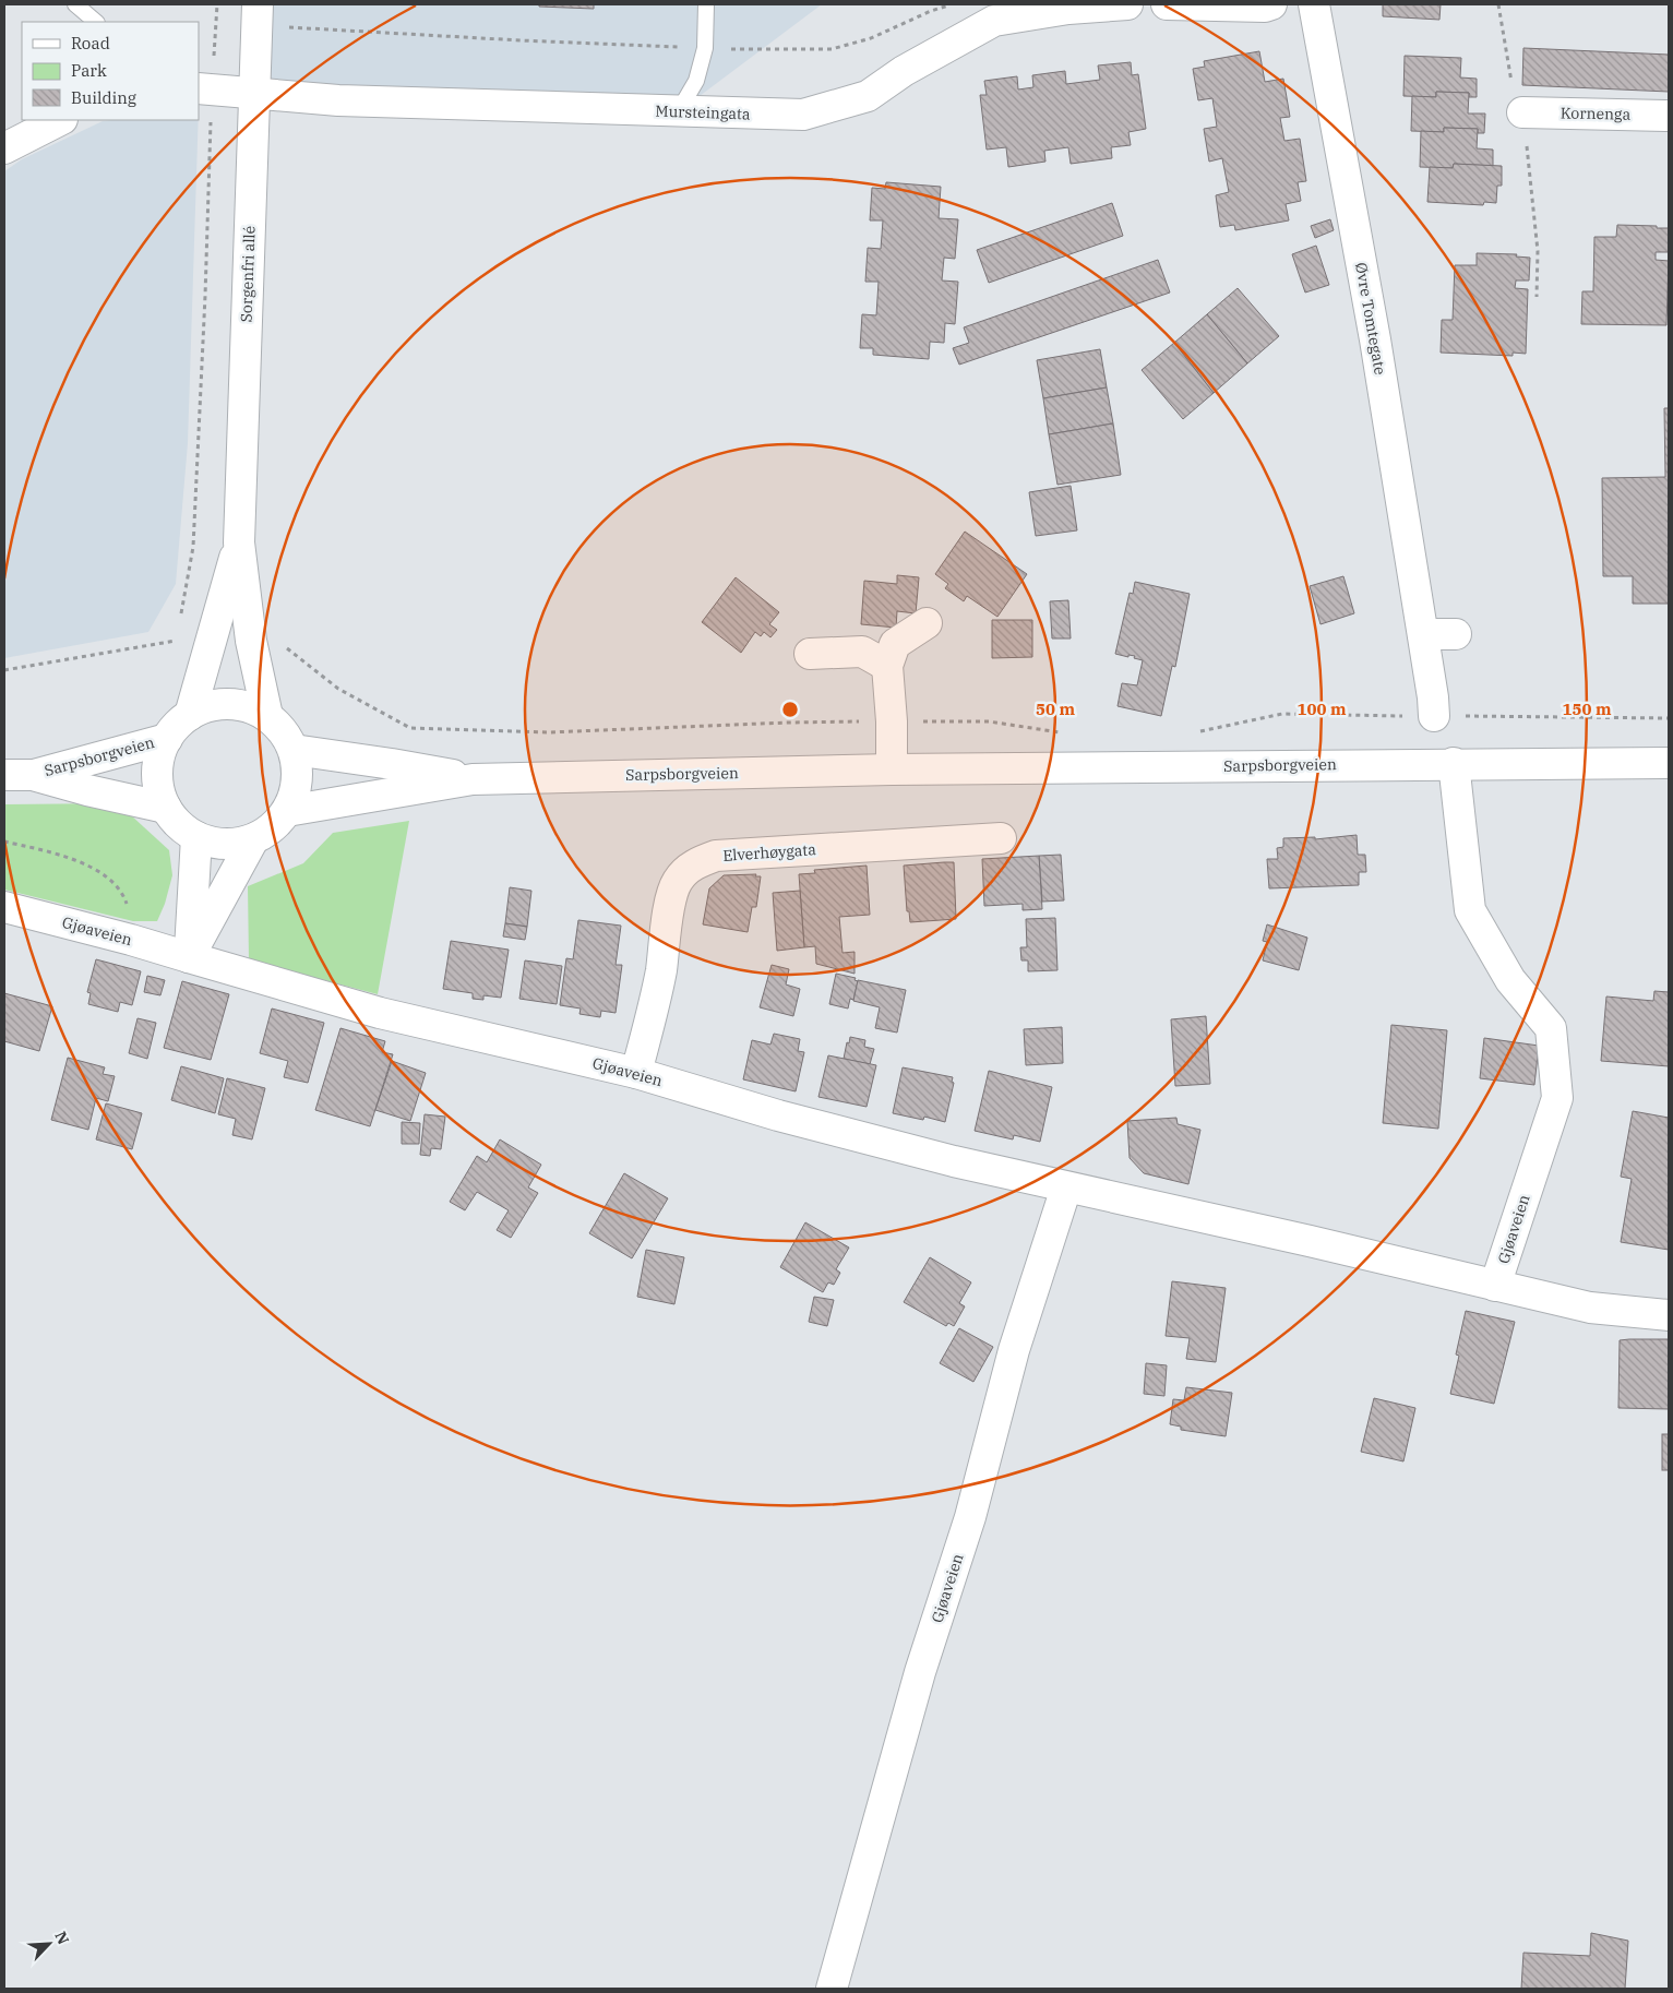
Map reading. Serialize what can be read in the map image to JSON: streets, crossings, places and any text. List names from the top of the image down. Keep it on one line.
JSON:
{"streets":{"main road":["Mursteingata","Kornenga","Sorgenfri allé","Øvre Tomtegate","Sarpsborgveien","Elverhøygata","Gjøaveien"]},"crossings":[["Mursteingata","Sorgenfri allé"],["Sarpsborgveien","Gjøaveien"],["Elverhøygata","Gjøaveien"]],"legend":["Road","Park","Building"],"north":"top right","rings":["50 m","100 m","150 m"]}
